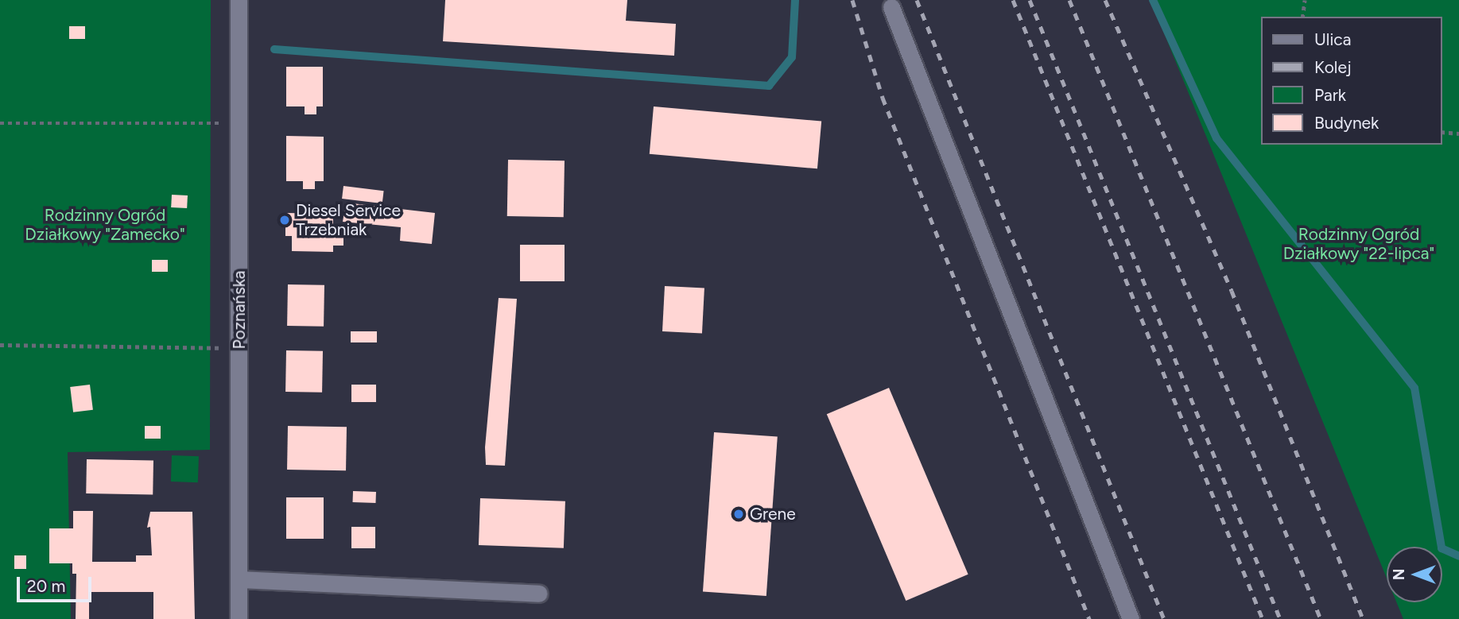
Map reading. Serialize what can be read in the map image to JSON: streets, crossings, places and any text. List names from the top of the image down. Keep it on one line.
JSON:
{"streets":{"street":["Poznańska"]},"parks":["Rodzinny Ogród Działkowy \"Zamecko\"","Rodzinny Ogród Działkowy \"22-lipca\""],"places":["Diesel Service Trzebniak","Grene"],"legend":["Ulica","Kolej","Park","Budynek"],"scale_bar":"20 m","north":"left"}
